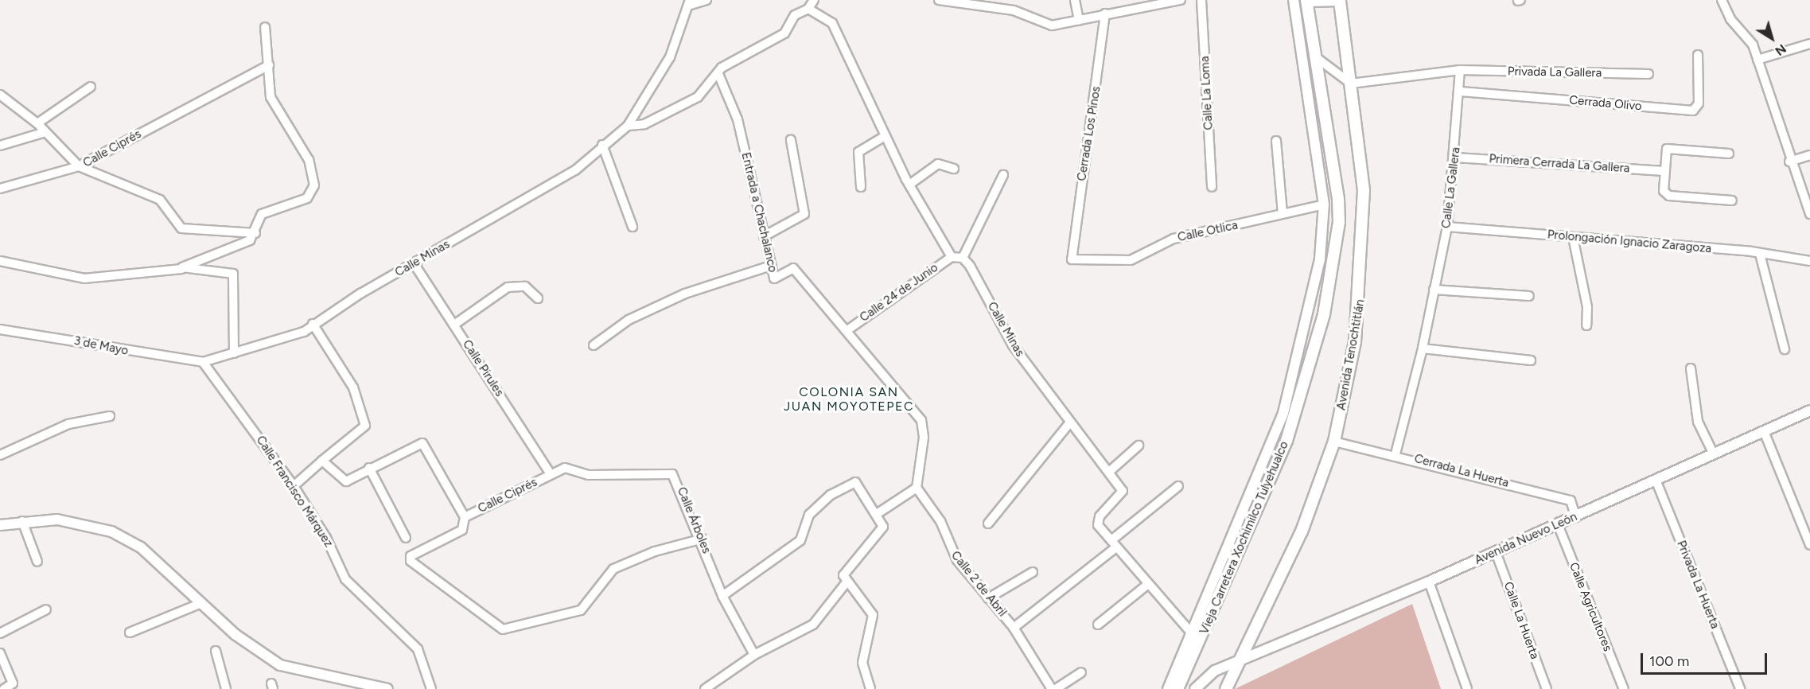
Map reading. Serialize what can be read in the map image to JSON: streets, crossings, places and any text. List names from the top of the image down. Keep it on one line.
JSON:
{"streets":{"main road":["Avenida Tenochtitlán","Vieja Carretera Xochimilco Tulyehualco"],"street":["Privada La Gallera","Calle La Loma","Cerrada Olivo","Cerrada Los Pinos","Calle Ciprés","Primera Cerrada La Gallera","Calle La Gallera","Entrada a Chachalanco","Calle Otlica","Prolongación Ignacio Zaragoza","Calle Minas","Calle 24 de Junio","3 de Mayo","Calle Pirules","Cerrada La Huerta","Calle Francisco Márquez","Calle Árboles","Avenida Nuevo León","Calle 2 de Abril","Privada La Huerta","Calle Agricultores","Calle La Huerta"]},"crossings":[["Privada La Gallera","Calle La Gallera"],["Cerrada Olivo","Calle La Gallera"],["Cerrada Los Pinos","Calle Otlica"],["Calle Ciprés","Calle Pirules"],["Calle Ciprés","Calle Árboles"],["Primera Cerrada La Gallera","Calle La Gallera"],["Calle La Gallera","Prolongación Ignacio Zaragoza"],["Calle La Gallera","Cerrada La Huerta"],["Entrada a Chachalanco","Calle 24 de Junio"],["Calle Minas","3 de Mayo"],["Calle Minas","Calle Pirules"],["Calle Minas","Calle Francisco Márquez"],["3 de Mayo","Calle Francisco Márquez"],["Avenida Tenochtitlán","Cerrada La Huerta"],["Avenida Tenochtitlán","Avenida Nuevo León"],["Calle Pirules","Calle Árboles"],["Cerrada La Huerta","Avenida Nuevo León"],["Avenida Nuevo León","Privada La Huerta"],["Avenida Nuevo León","Calle Agricultores"],["Avenida Nuevo León","Calle La Huerta"]],"districts":["COLONIA SAN JUAN MOYOTEPEC"],"scale_bar":"100 m","north":"bottom right"}
